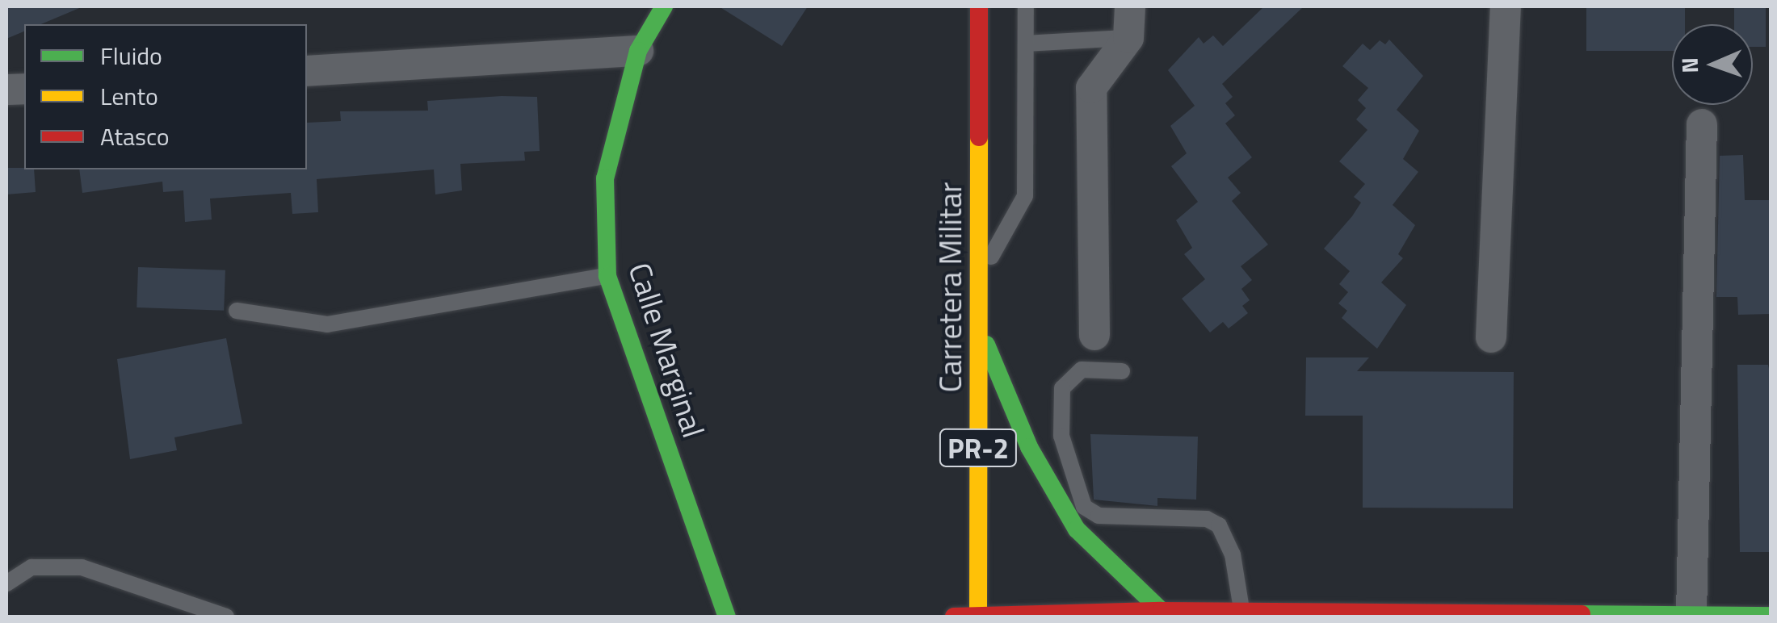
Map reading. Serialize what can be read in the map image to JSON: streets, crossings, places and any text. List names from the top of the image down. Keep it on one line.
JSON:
{"streets":{"street":["Carretera Militar","Calle Marginal","PR-2"]},"legend":["Fluido","Lento","Atasco"],"north":"left"}
